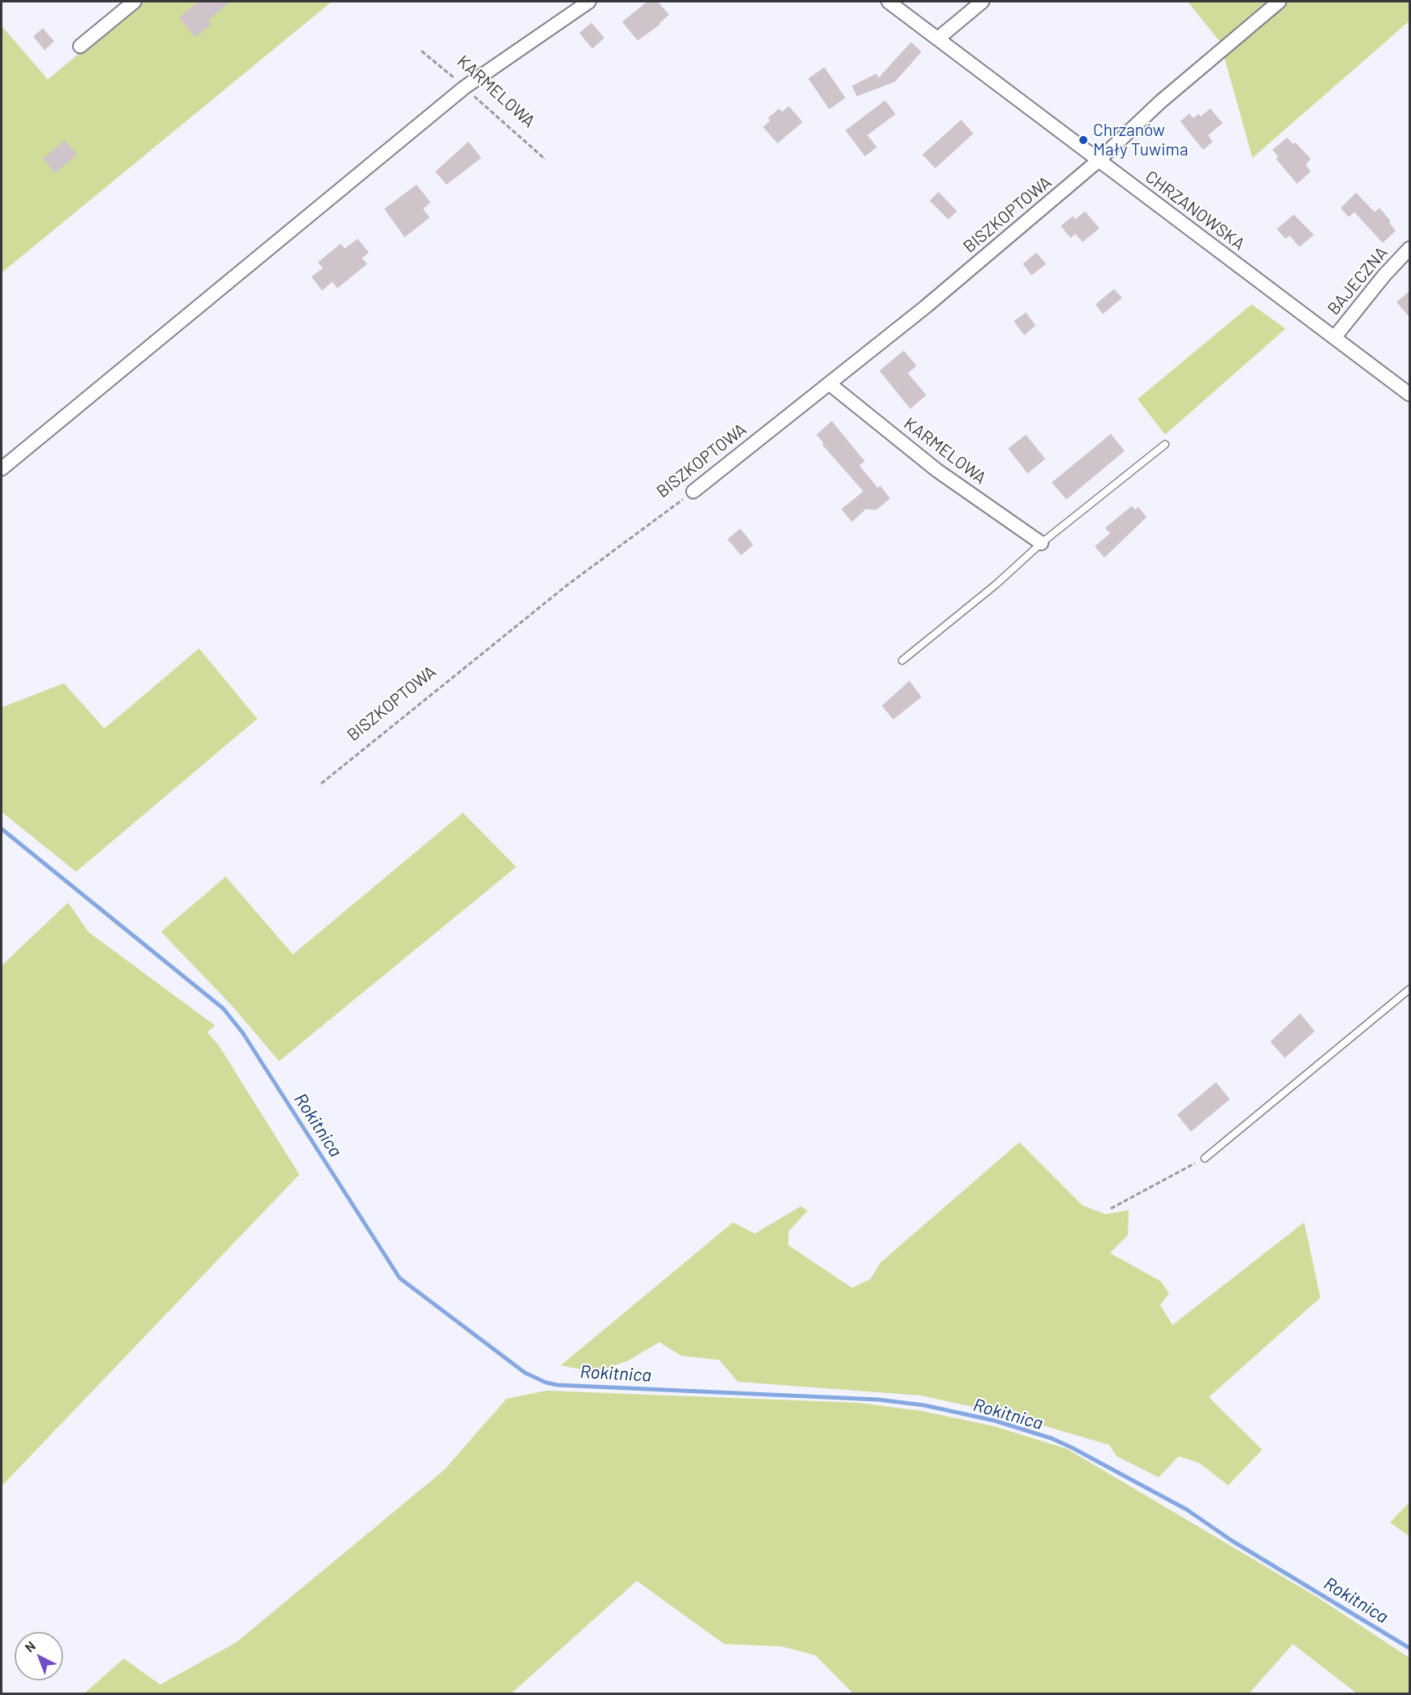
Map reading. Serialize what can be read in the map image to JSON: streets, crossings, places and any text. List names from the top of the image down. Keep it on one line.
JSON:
{"streets":{"street":["KARMELOWA","CHRZANOWSKA","BISZKOPTOWA","BAJECZNA"]},"crossings":[["KARMELOWA","BISZKOPTOWA"],["CHRZANOWSKA","BISZKOPTOWA"],["CHRZANOWSKA","BAJECZNA"]],"water":["Rokitnica"],"places":["Chrzanów Mały Tuwima"],"north":"top left"}
